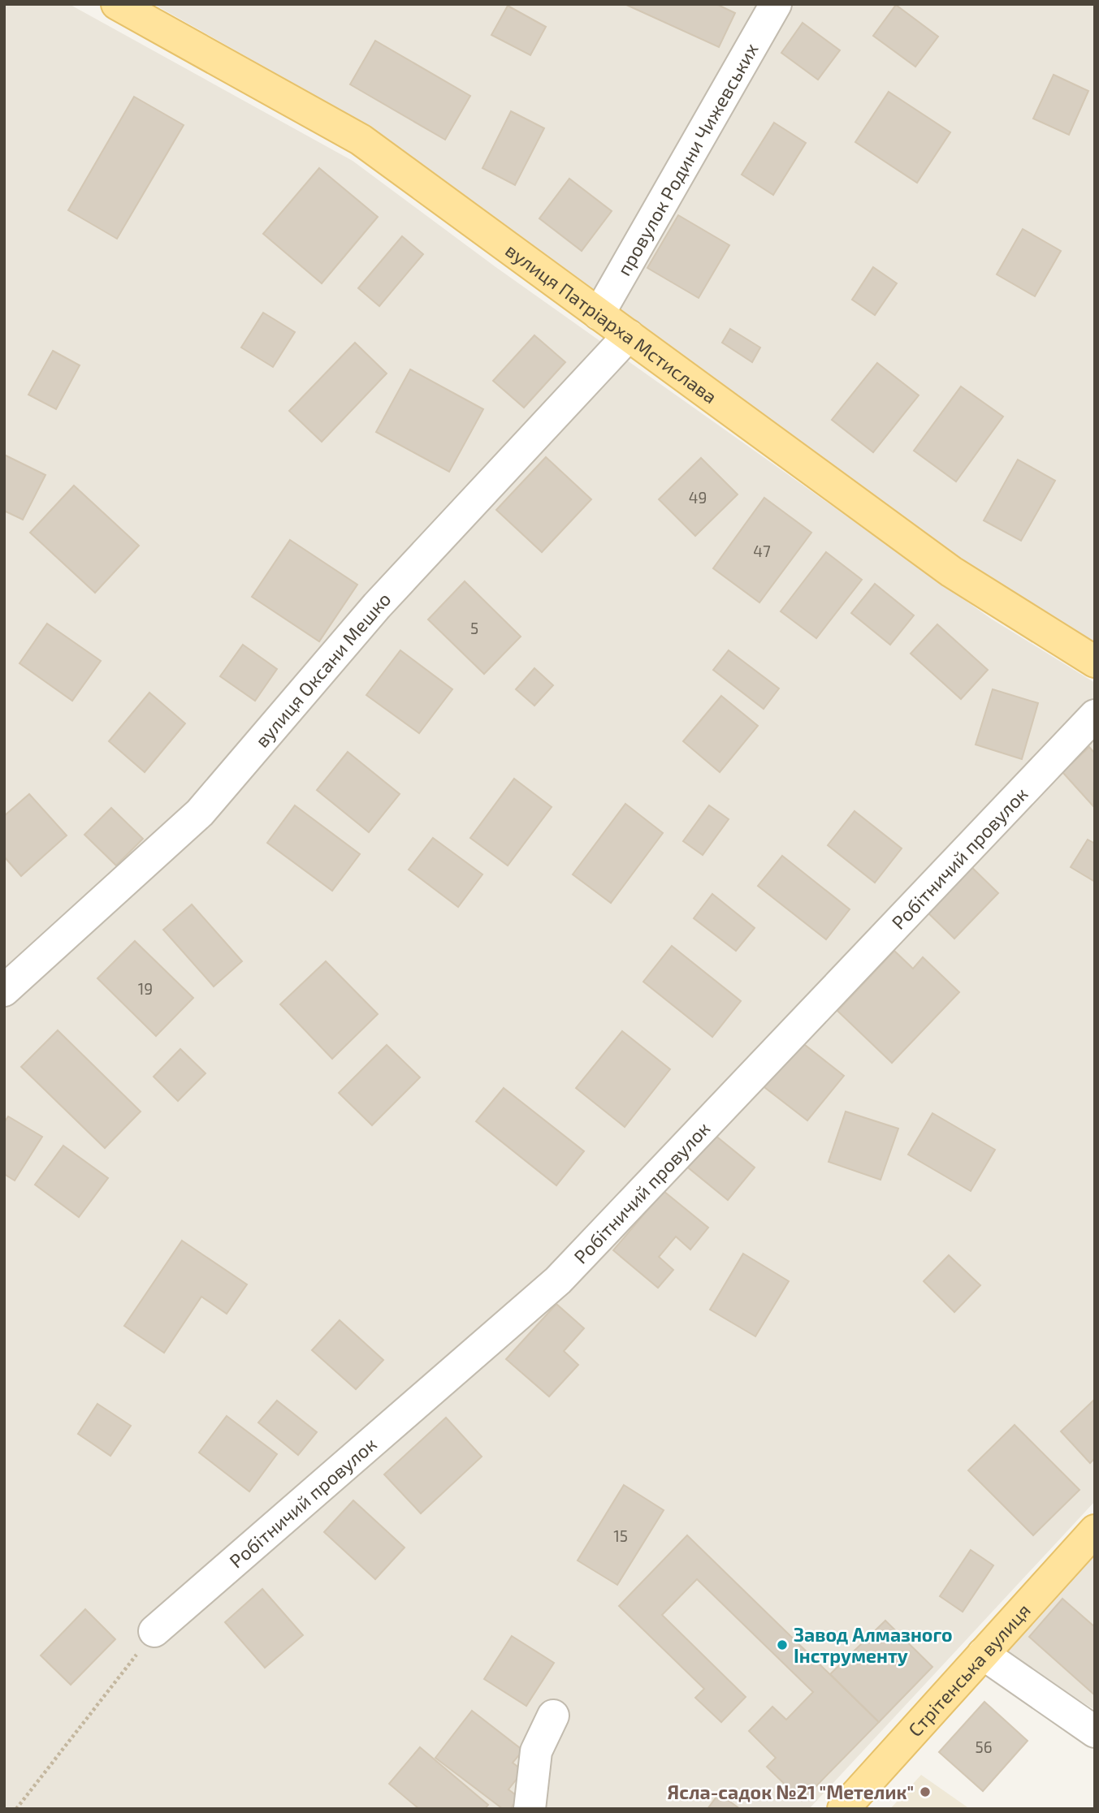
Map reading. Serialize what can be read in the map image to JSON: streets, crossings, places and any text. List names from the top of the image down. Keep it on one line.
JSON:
{"streets":{"main road":["вулиця Патріарха Мстислава","Стрітенська вулиця"],"street":["провулок Родини Чижевських","вулиця Оксани Мешко","Робітничий провулок"]},"crossings":[["провулок Родини Чижевських","вулиця Патріарха Мстислава"],["вулиця Патріарха Мстислава","вулиця Оксани Мешко"]],"places":["Завод Алмазного Інструменту","Ясла-садок №21 \"Метелик\""],"house_numbers":["49","47","5","19","15","56"]}
